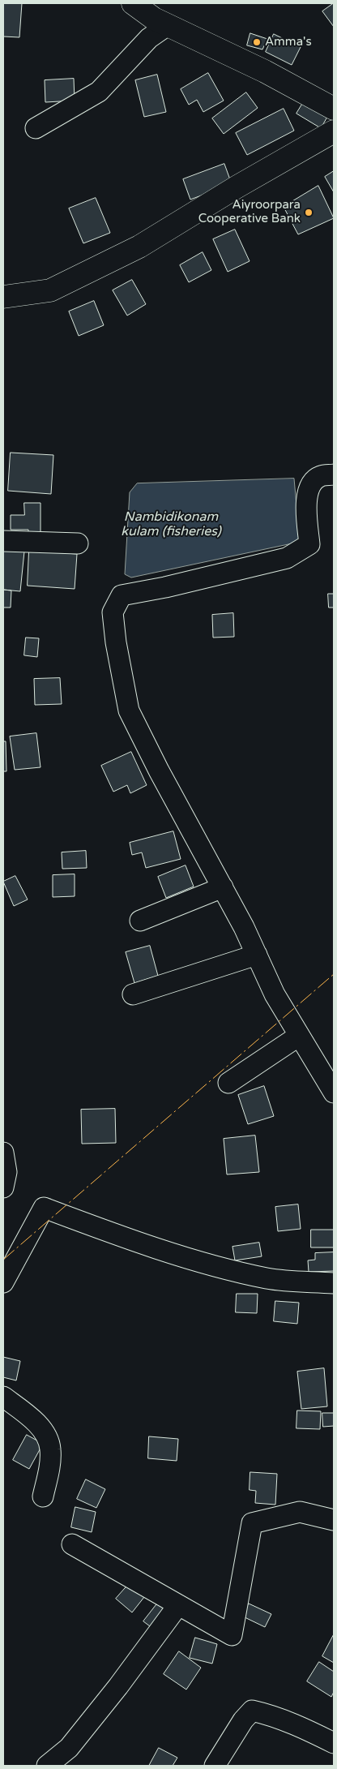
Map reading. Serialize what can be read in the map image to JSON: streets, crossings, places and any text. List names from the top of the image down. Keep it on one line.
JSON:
{"water":["Nambidikonam kulam (fisheries)"],"places":["Amma's","Aiyroorpara Cooperative Bank"]}
